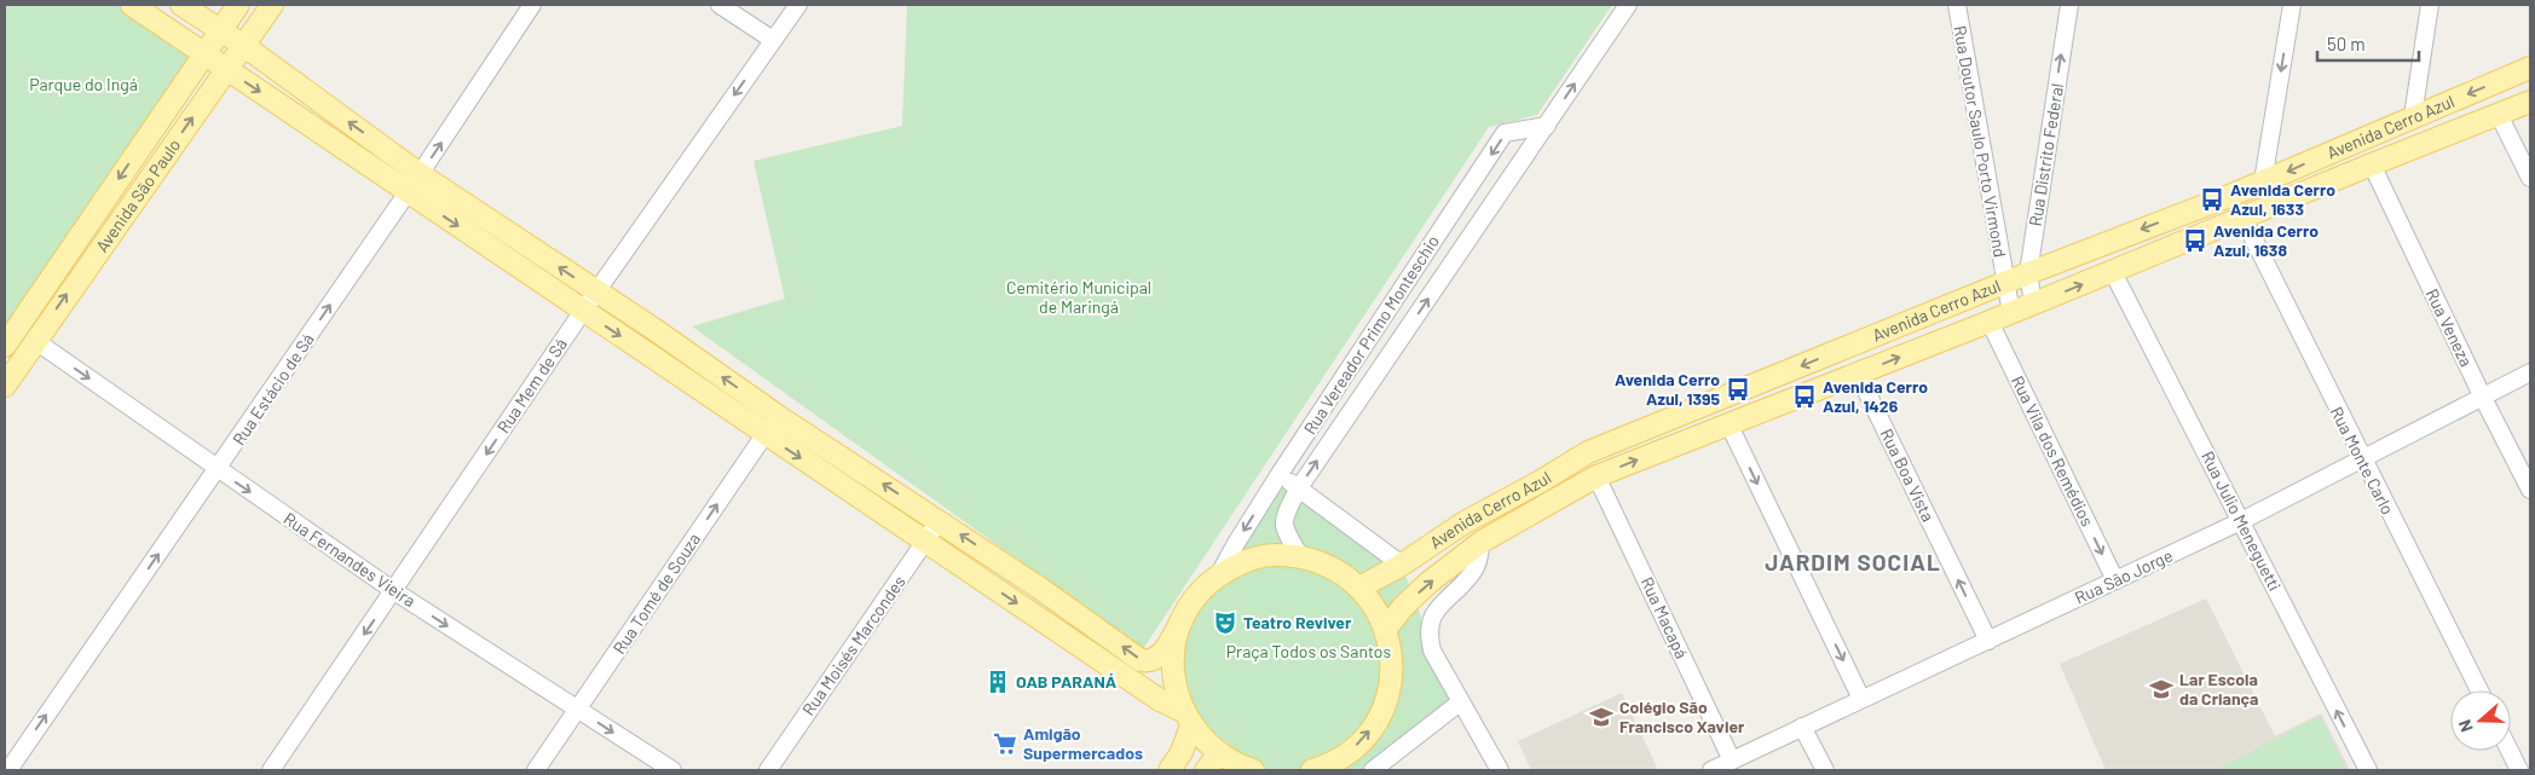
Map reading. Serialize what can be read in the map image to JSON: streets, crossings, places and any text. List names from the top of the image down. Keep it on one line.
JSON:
{"streets":{"main road":["Avenida Cerro Azul","Avenida São Paulo"],"street":["Rua Doutor Saulo Porto Virmond","Rua Distrito Federal","Rua Veneza","Rua Vereador Primo Monteschio","Rua Mem de Sá","Rua Estácio de Sá","Rua Vila dos Remédios","Rua Monte Carlo","Rua Boa Vista","Rua Julio Meneguetti","Rua Fernandes Vieira","Rua São Jorge","Rua Tomé de Souza","Rua Macapá","Rua Moisés Marcondes"]},"crossings":[["Avenida Cerro Azul","Rua Doutor Saulo Porto Virmond"],["Avenida Cerro Azul","Rua Distrito Federal"],["Avenida Cerro Azul","Rua Veneza"],["Avenida Cerro Azul","Rua Vila dos Remédios"],["Avenida Cerro Azul","Rua Monte Carlo"],["Avenida Cerro Azul","Rua Boa Vista"],["Avenida Cerro Azul","Rua Julio Meneguetti"],["Avenida Cerro Azul","Rua Macapá"],["Avenida São Paulo","Rua Fernandes Vieira"],["Rua Veneza","Rua São Jorge"],["Rua Mem de Sá","Rua Fernandes Vieira"],["Rua Estácio de Sá","Rua Fernandes Vieira"],["Rua Vila dos Remédios","Rua São Jorge"],["Rua Monte Carlo","Rua São Jorge"],["Rua Boa Vista","Rua São Jorge"],["Rua Julio Meneguetti","Rua São Jorge"],["Rua Fernandes Vieira","Rua Tomé de Souza"],["Rua São Jorge","Rua Macapá"]],"one_way":["Rua Distrito Federal","Rua Mem de Sá","Rua Estácio de Sá","Rua Vila dos Remédios","Rua Julio Meneguetti","Rua Fernandes Vieira","Rua Tomé de Souza"],"districts":["JARDIM SOCIAL"],"parks":["Parque do Ingá","Cemitério Municipal de Maringá","Praça Todos os Santos"],"places":{"bus stop":["Avenida Cerro Azul, 1633","Avenida Cerro Azul, 1638","Avenida Cerro Azul, 1395","Avenida Cerro Azul, 1426"],"theatre":["Teatro Reviver"],"building":["OAB PARANÁ"],"school or university":["Lar Escola da Criança","Colégio São Francisco Xavier"],"supermarket":["Amigão Supermercados"]},"scale_bar":"50 m","north":"left"}
